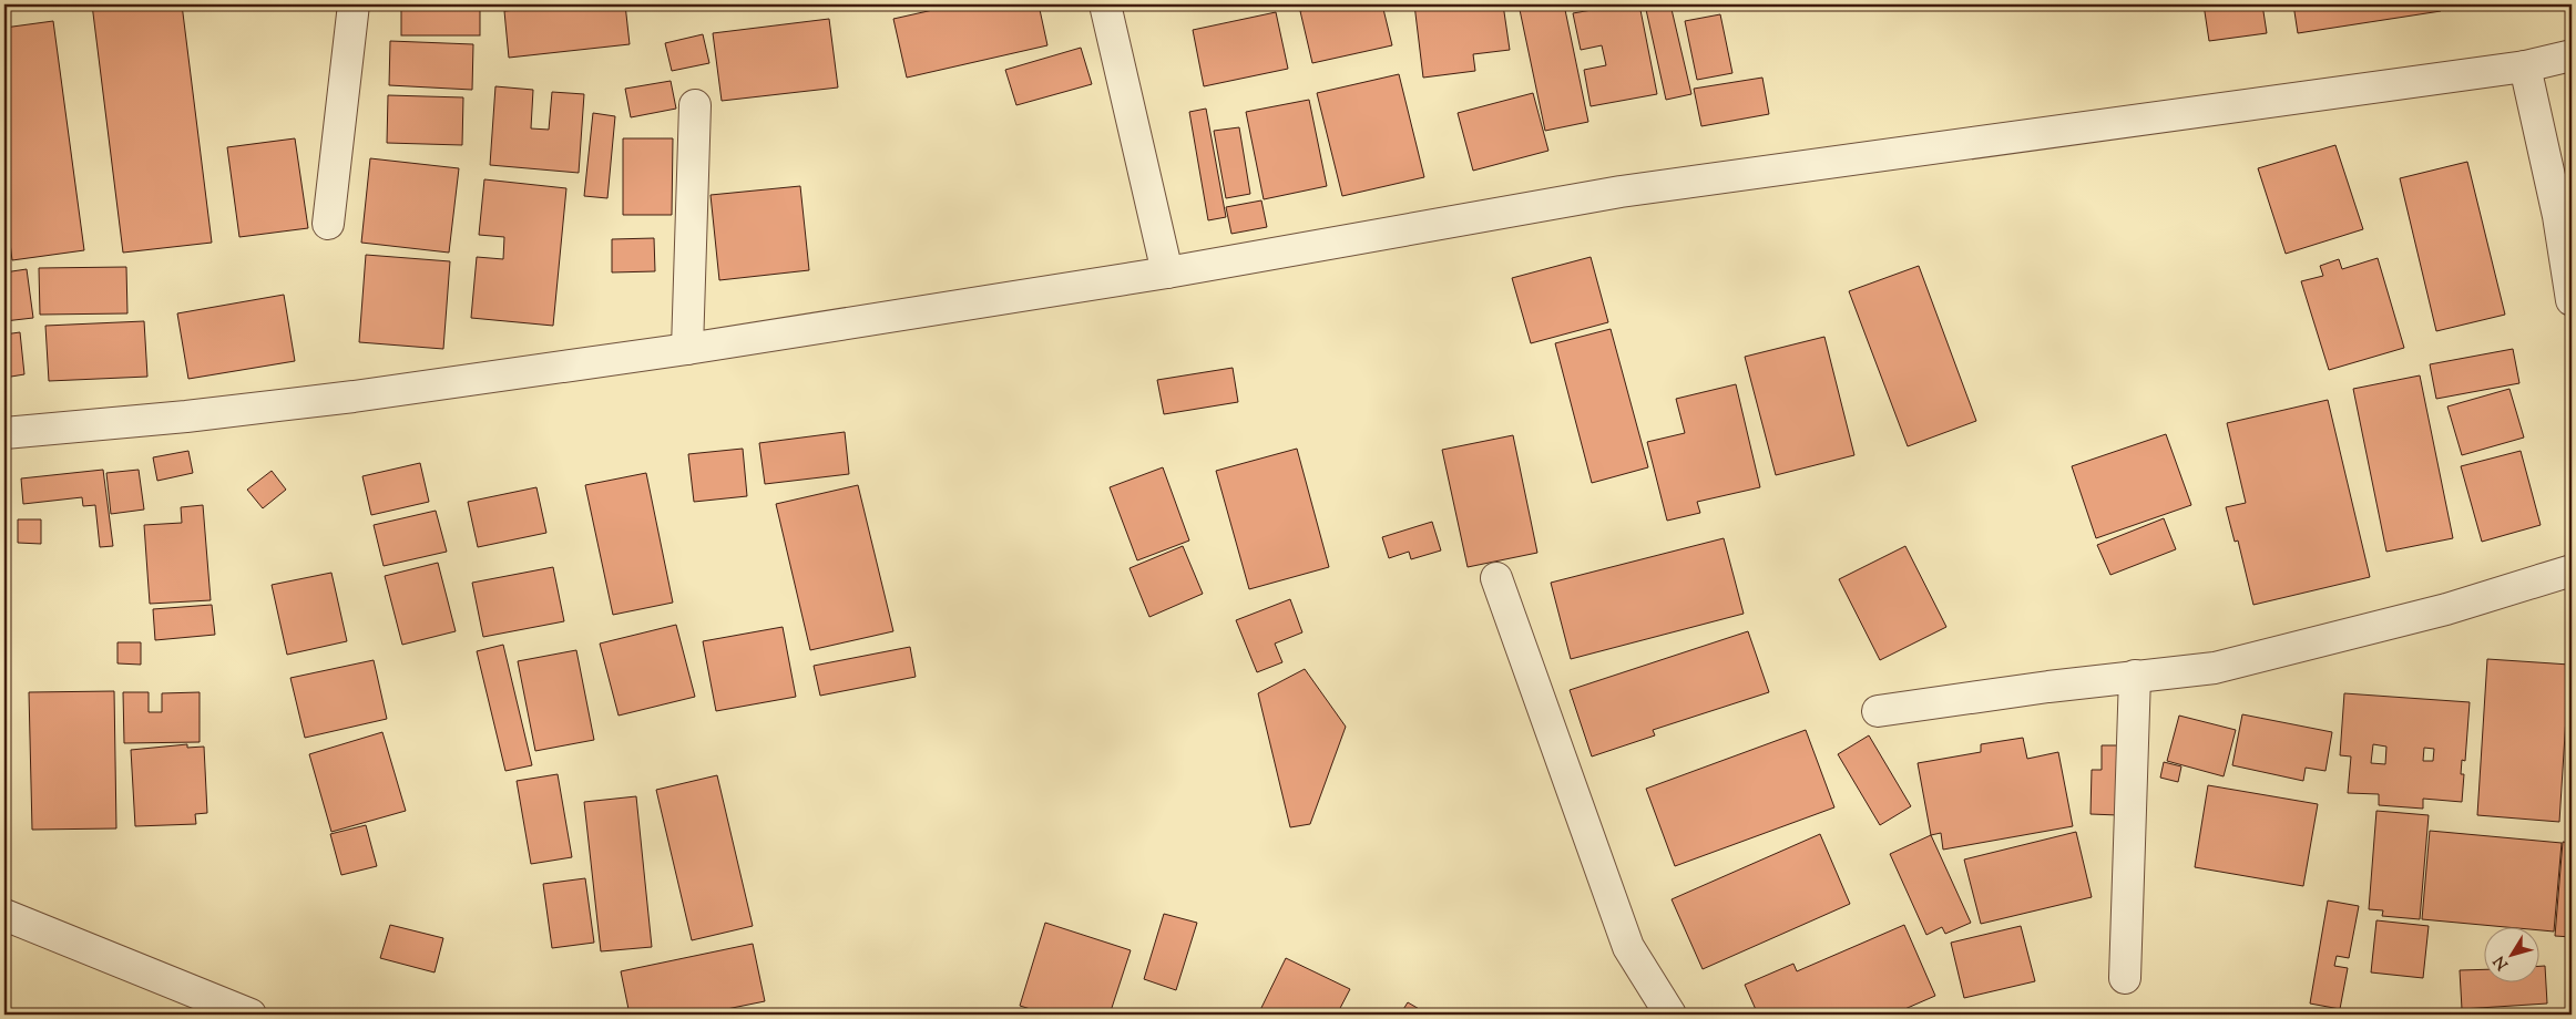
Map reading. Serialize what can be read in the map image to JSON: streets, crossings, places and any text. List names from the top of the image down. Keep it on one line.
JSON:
{"north":"bottom left"}
